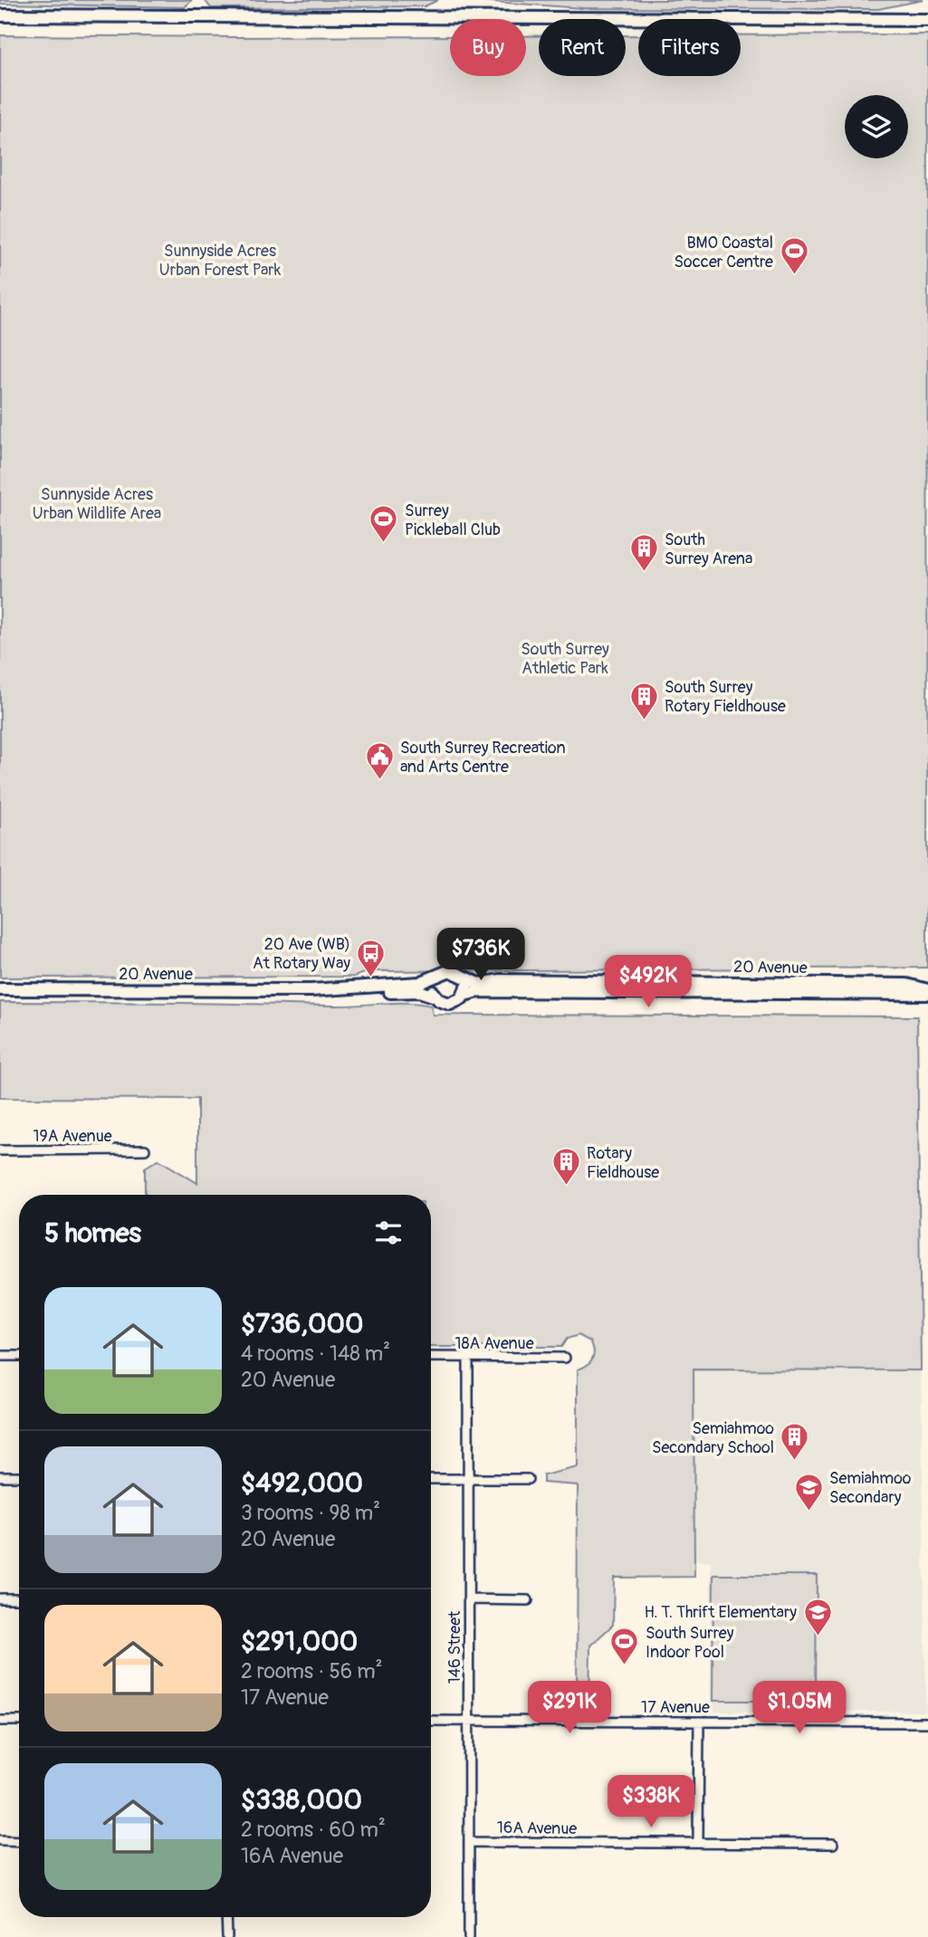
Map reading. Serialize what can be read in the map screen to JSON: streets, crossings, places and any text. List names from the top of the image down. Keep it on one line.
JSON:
{"streets":{"street":["20 Avenue","19A Avenue","18A Avenue","146 Street","17 Avenue","16A Avenue"]},"crossings":[["18A Avenue","146 Street"],["146 Street","17 Avenue"],["146 Street","16A Avenue"]],"parks":["Sunnyside Acres Urban Forest Park","Sunnyside Acres Urban Wildlife Area","South Surrey Athletic Park"],"places":{"sports":["BMO Coastal Soccer Centre","Surrey Pickleball Club","South Surrey Indoor Pool"],"building":["South Surrey Arena","South Surrey Rotary Fieldhouse","Rotary Fieldhouse","Semiahmoo Secondary School"],"public building":["South Surrey Recreation and Arts Centre"],"bus stop":["20 Ave (WB) At Rotary Way"],"school or university":["Semiahmoo Secondary","H. T. Thrift Elementary"]},"page":{"chip":["Buy","Rent","Filters"],"price":["$736K","$492K","$291K","$1.05M","$338K"],"heading":"5 homes","list":[{"name":"$736,000","note":"4 rooms · 148 m² · 20 Avenue"},{"name":"$492,000","note":"3 rooms · 98 m² · 20 Avenue"},{"name":"$291,000","note":"2 rooms · 56 m² · 17 Avenue"},{"name":"$338,000","note":"2 rooms · 60 m² · 16A Avenue"}]}}
